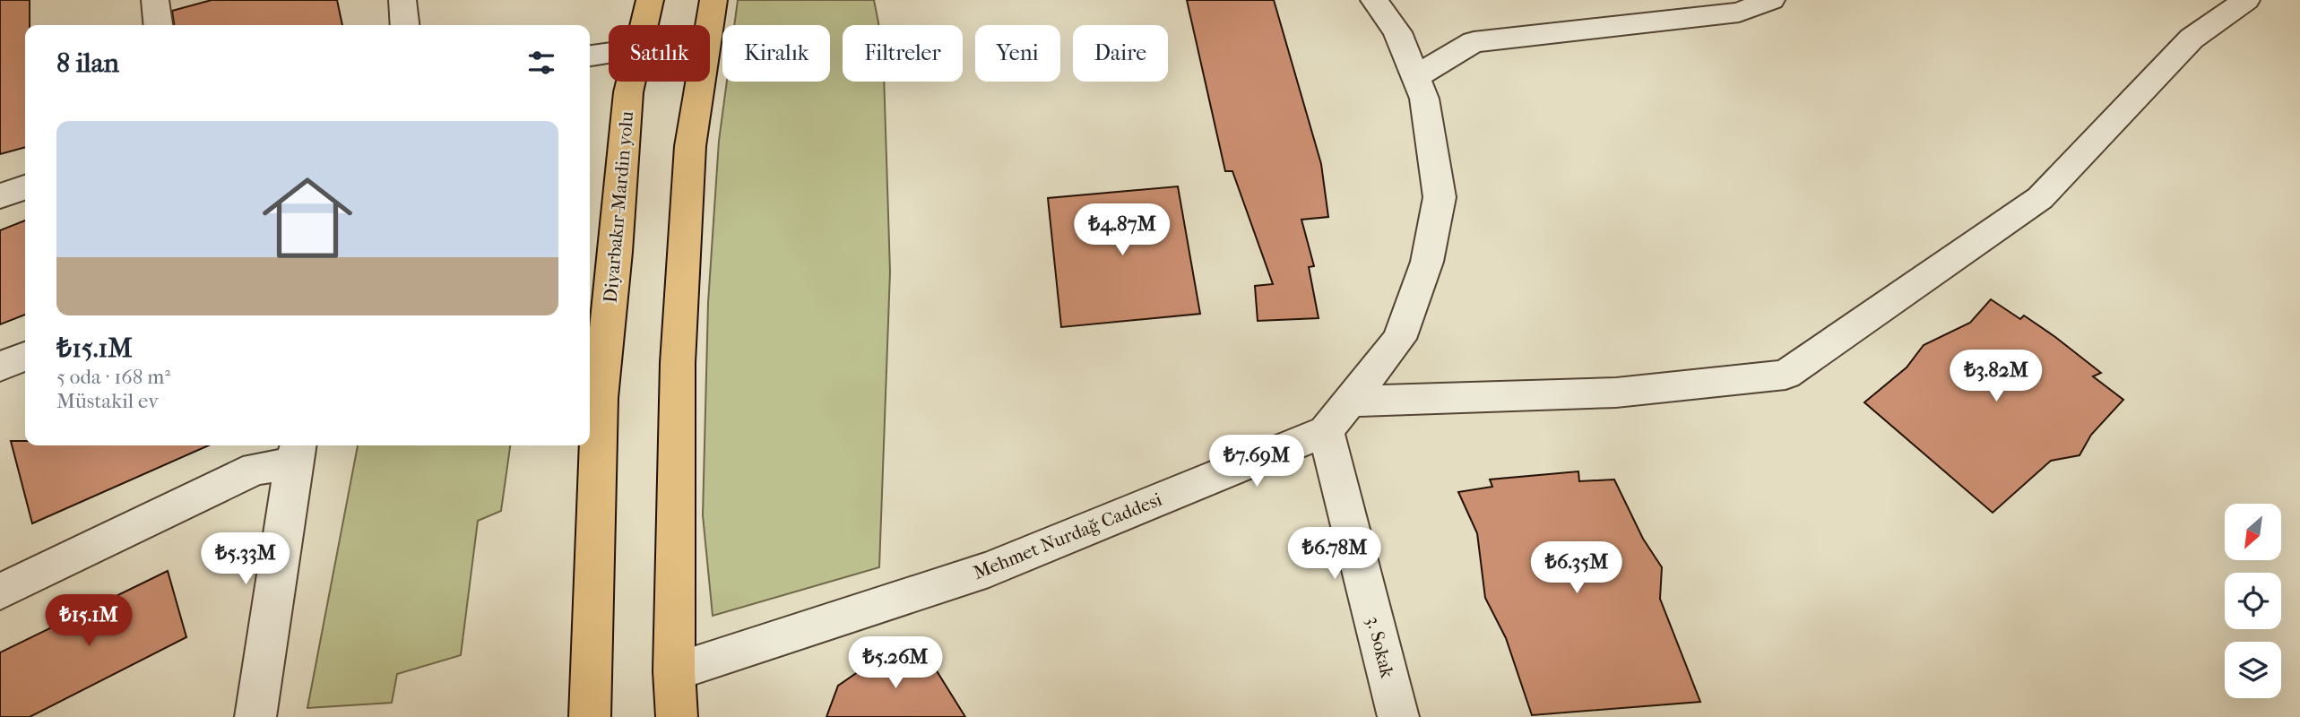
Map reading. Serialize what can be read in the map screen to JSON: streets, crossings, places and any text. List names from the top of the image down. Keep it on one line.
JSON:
{"streets":{"highway":["Diyarbakır-Mardin yolu"],"street":["Mehmet Nurdağ Caddesi","3. Sokak"]},"crossings":[["Mehmet Nurdağ Caddesi","3. Sokak"]],"north":"bottom left","page":{"chip":["Satılık","Kiralık","Filtreler","Yeni","Daire"],"heading":"8 ilan","list":[{"name":"₺15.1M","note":"5 oda · 168 m² · Müstakil ev"}],"price":["₺4.87M","₺3.82M","₺7.69M","₺6.78M","₺5.33M","₺6.35M","₺15.1M","₺5.26M"]}}
